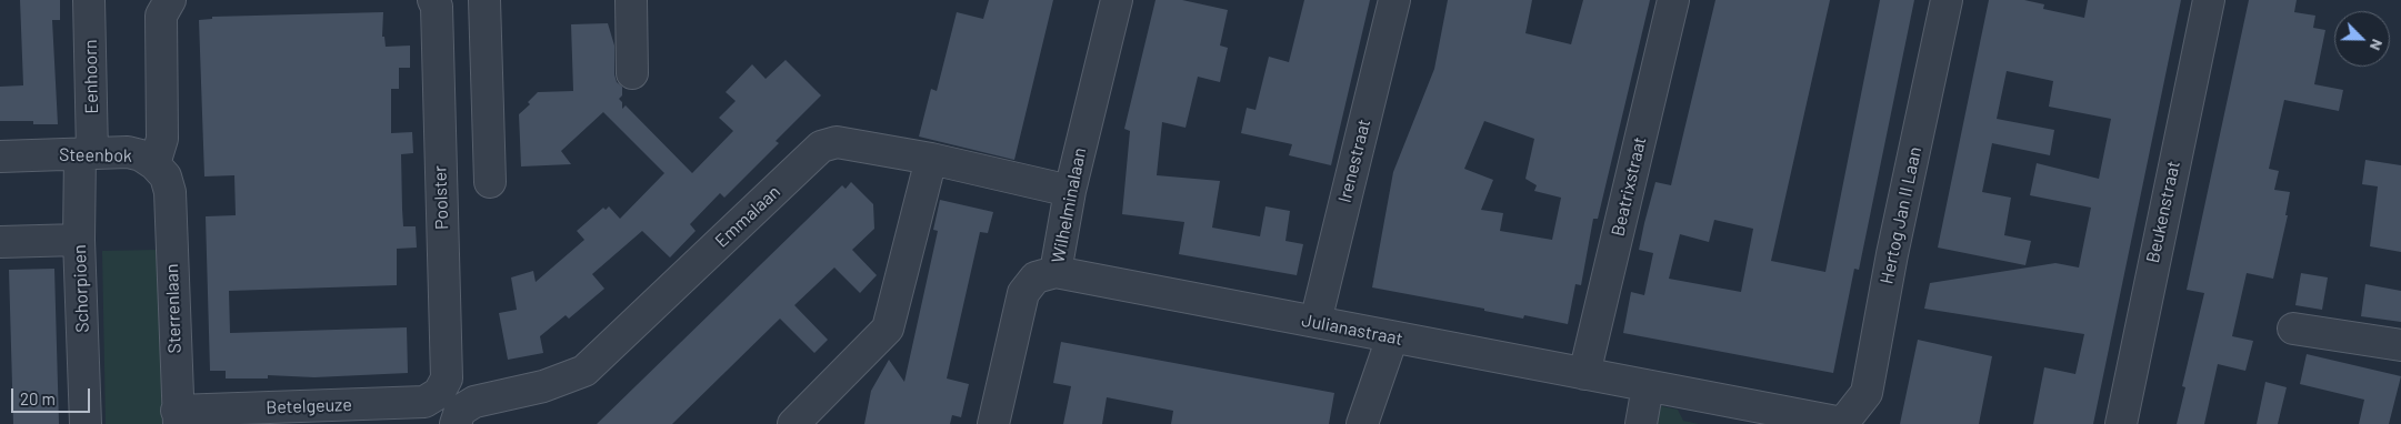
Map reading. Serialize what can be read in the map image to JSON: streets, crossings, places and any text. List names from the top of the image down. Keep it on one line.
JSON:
{"streets":{"street":["Eenhoorn","Steenbok","Irenestraat","Beatrixstraat","Poolster","Wilhelminalaan","Beukenstraat","Hertog Jan II Laan","Emmalaan","Schorpioen","Sterrenlaan","Julianastraat","Betelgeuze"]},"crossings":[["Eenhoorn","Steenbok"],["Eenhoorn","Schorpioen"],["Steenbok","Schorpioen"],["Steenbok","Sterrenlaan"],["Irenestraat","Julianastraat"],["Beatrixstraat","Julianastraat"],["Poolster","Emmalaan"],["Poolster","Betelgeuze"],["Wilhelminalaan","Emmalaan"],["Wilhelminalaan","Julianastraat"],["Hertog Jan II Laan","Julianastraat"],["Emmalaan","Betelgeuze"],["Sterrenlaan","Betelgeuze"]],"scale_bar":"20 m","north":"bottom right"}
